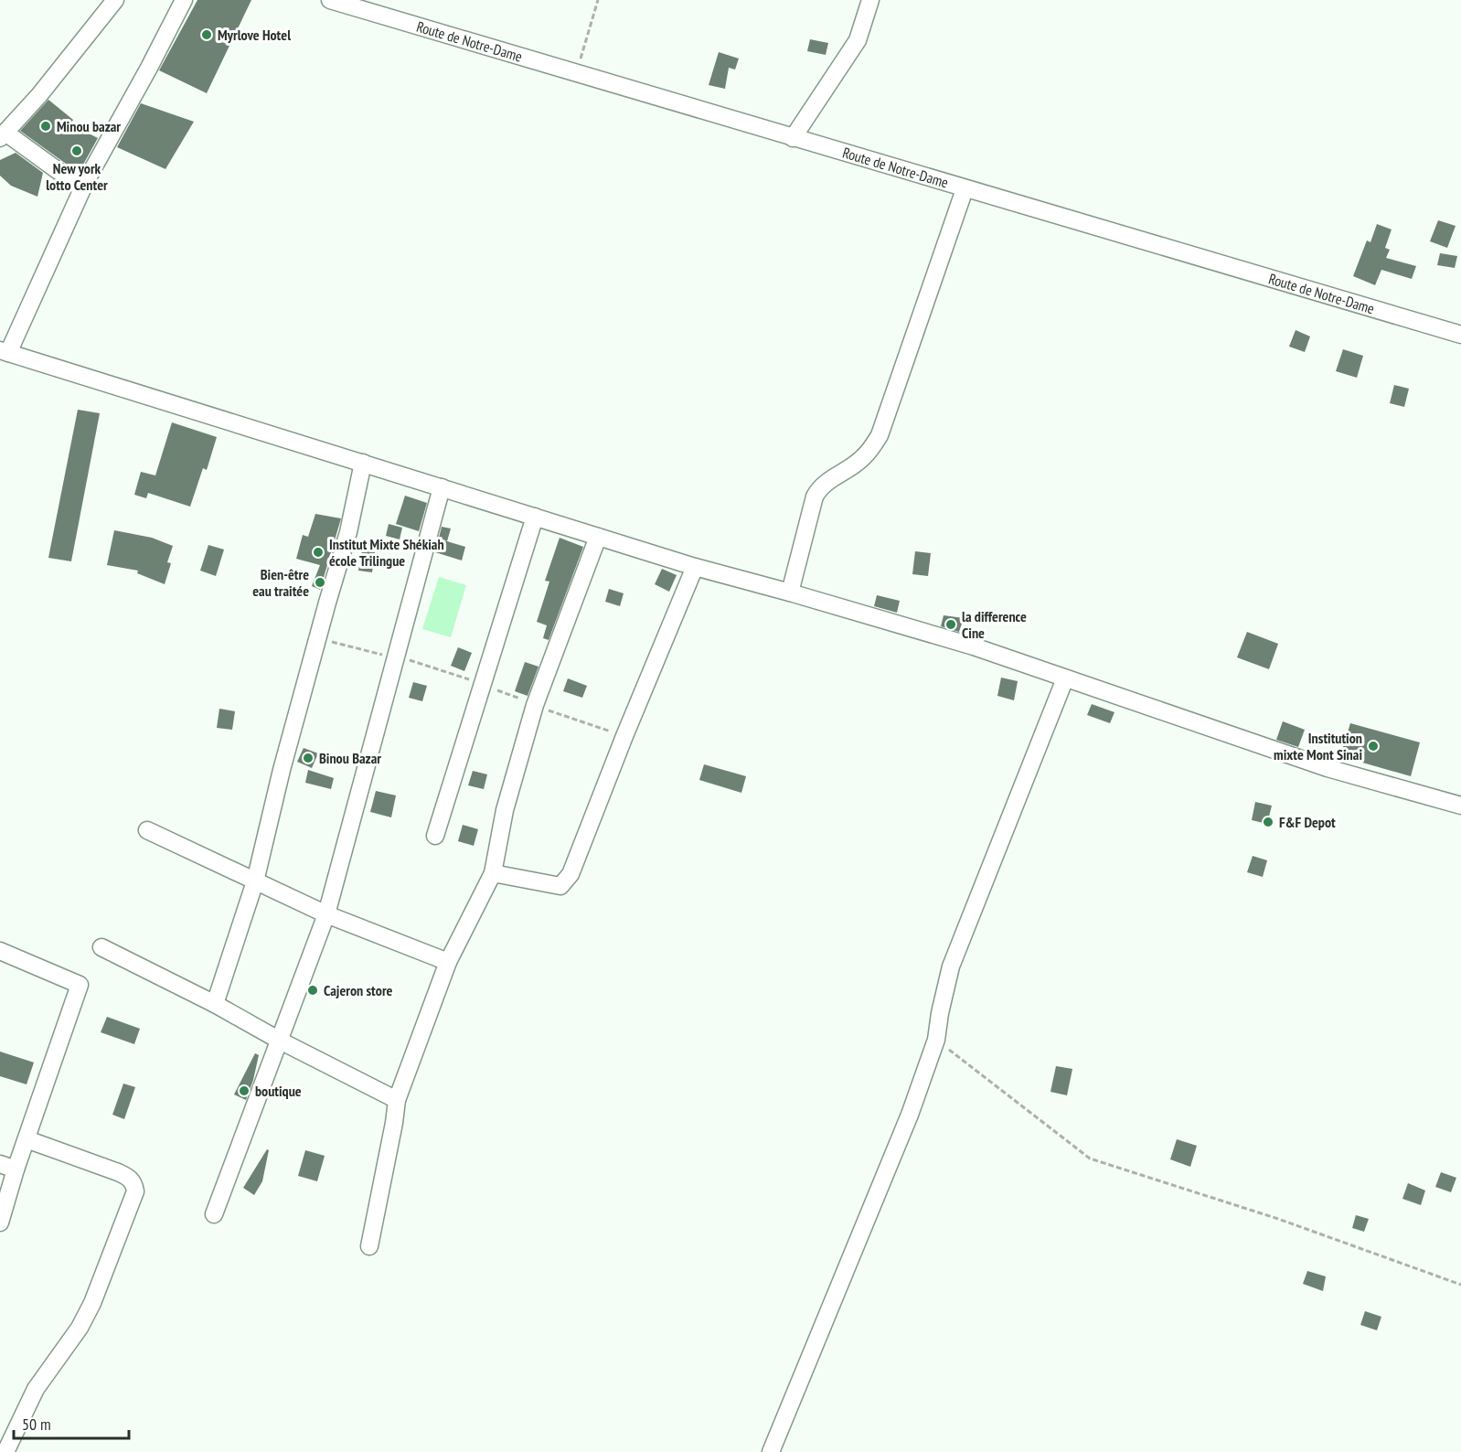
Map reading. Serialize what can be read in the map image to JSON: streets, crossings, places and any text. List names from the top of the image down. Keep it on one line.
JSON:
{"streets":{"street":["Route de Notre-Dame"]},"places":["Myrlove Hotel","Minou bazar","New york lotto Center","Institut Mixte Shékiah école Trilingue","Bien-être eau traitée","la difference Cine","Institution mixte Mont Sinai","Binou Bazar","F&F Depot","Cajeron store","boutique"],"scale_bar":"50 m"}
